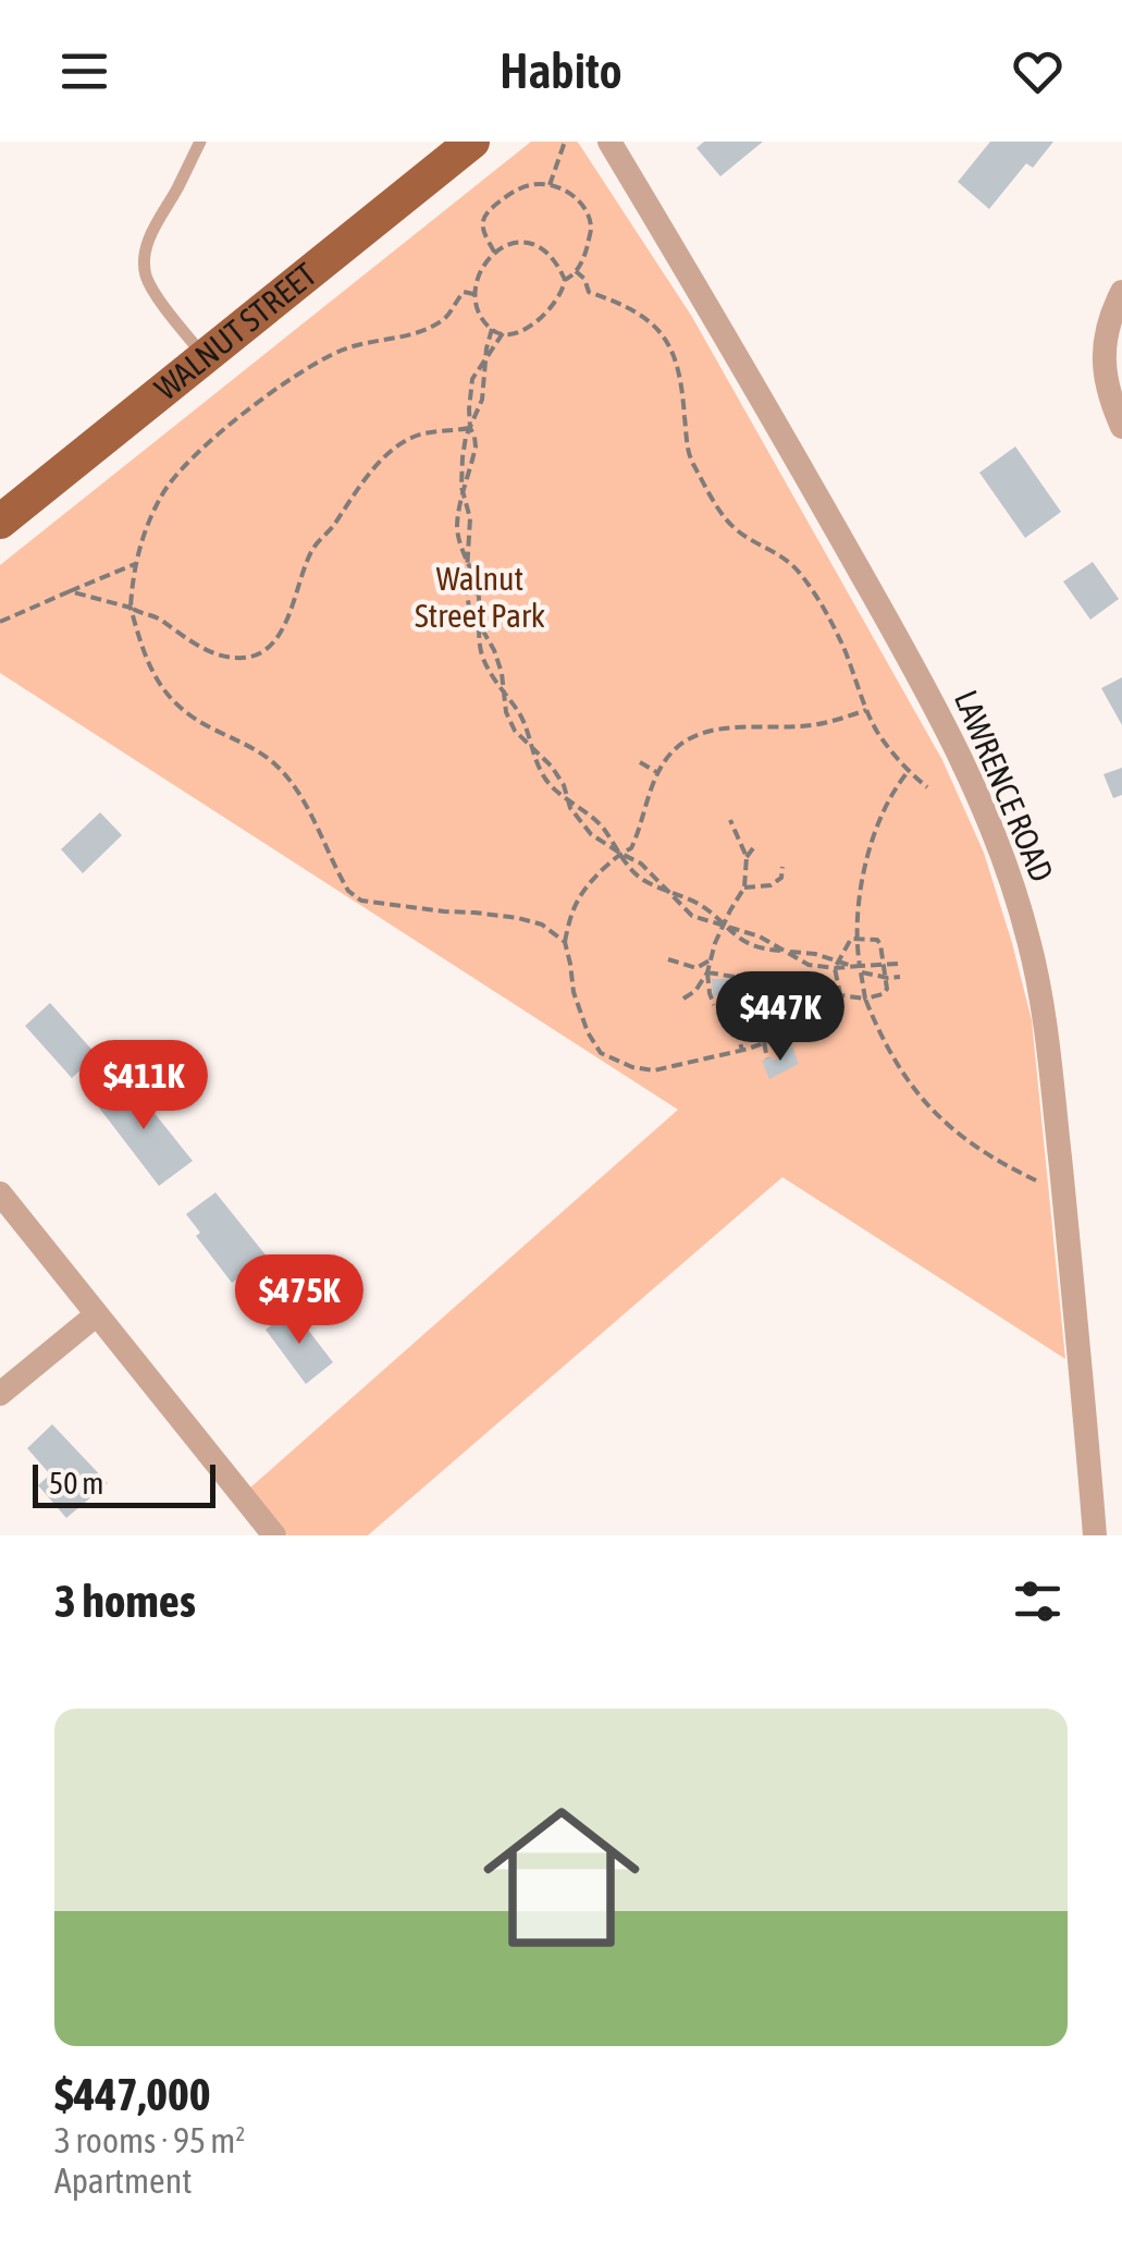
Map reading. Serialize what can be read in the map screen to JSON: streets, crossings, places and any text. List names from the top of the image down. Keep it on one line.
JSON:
{"streets":{"main road":["WALNUT STREET"],"street":["LAWRENCE ROAD"]},"parks":["Walnut Street Park"],"scale_bar":"50 m","page":{"header":"Habito","price":["$447K","$411K","$475K"],"scale":"50 m","heading":"3 homes","list":[{"name":"$447,000","note":"3 rooms · 95 m² · Apartment"}]}}
